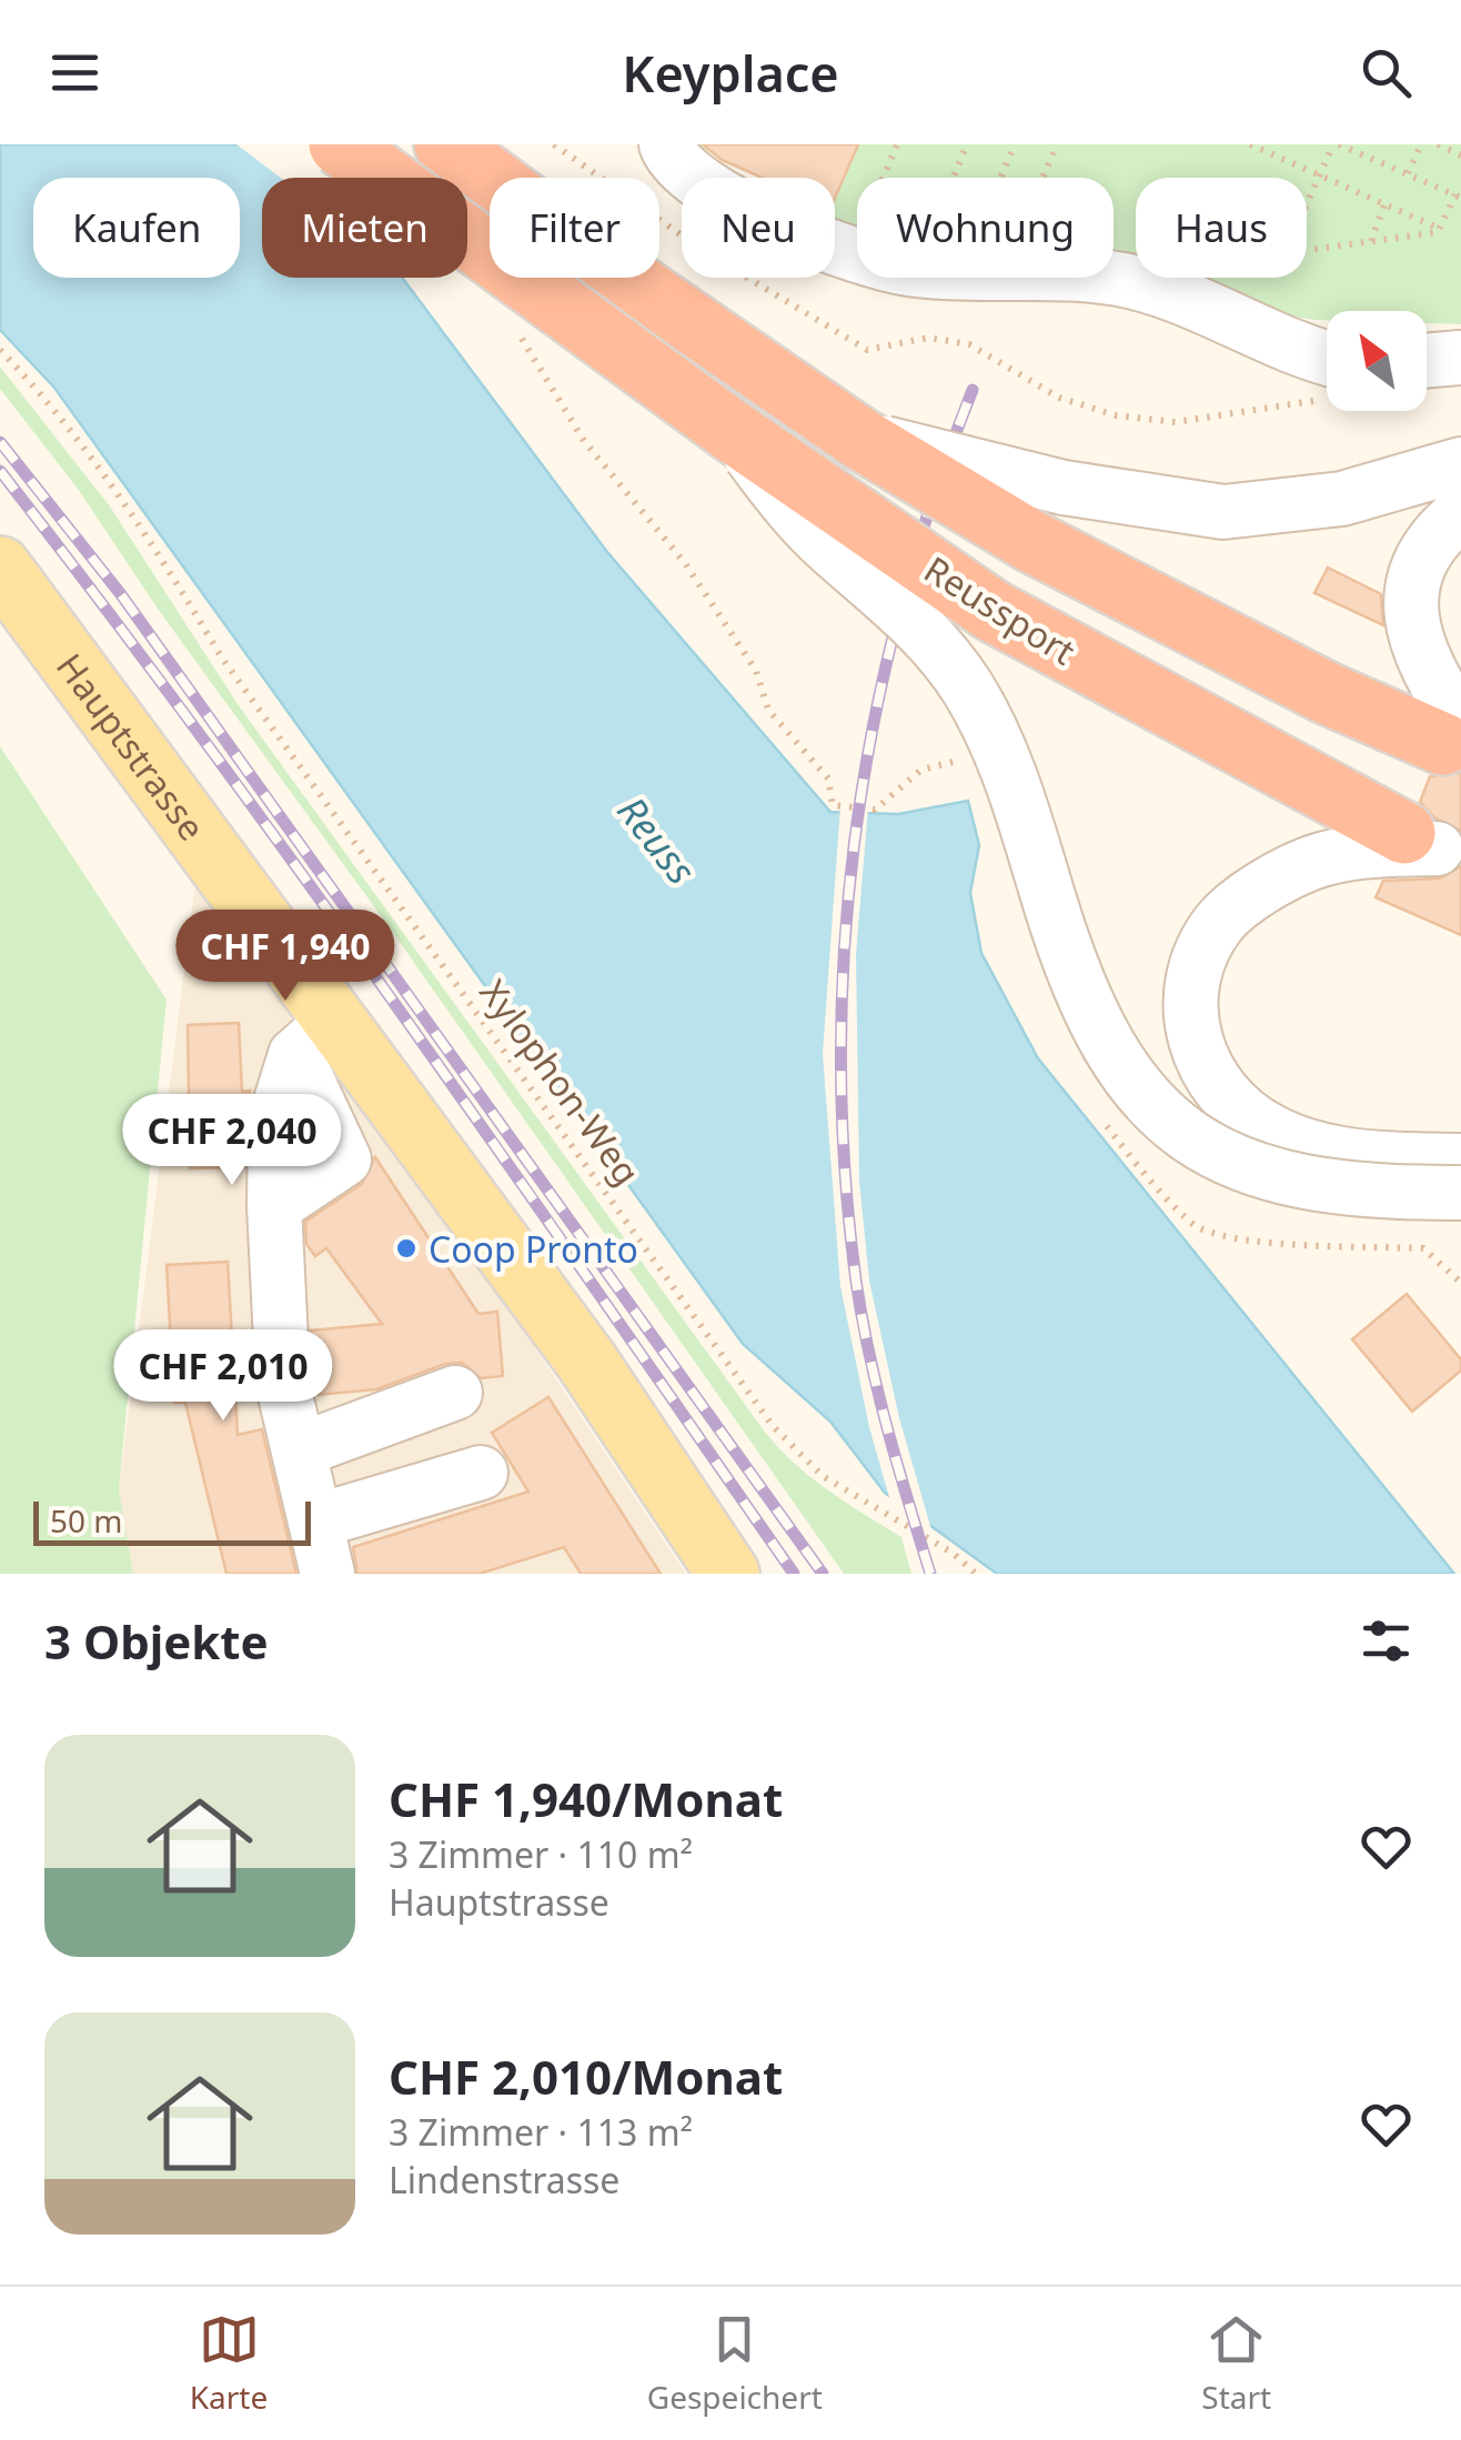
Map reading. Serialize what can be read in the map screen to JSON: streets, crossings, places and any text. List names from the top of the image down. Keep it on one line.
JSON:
{"streets":{"highway":["Reussport"],"main road":["Hauptstrasse"],"path":["Xylophon-Weg"]},"water":["Reuss"],"places":["Coop Pronto"],"scale_bar":"50 m","north":"top left","page":{"header":"Keyplace","chip":["Kaufen","Mieten","Filter","Neu","Wohnung","Haus"],"price":["CHF 1,940","CHF 2,040","CHF 2,010"],"scale":"50 m","heading":"3 Objekte","list":[{"name":"CHF 1,940/Monat","note":"3 Zimmer · 110 m² · Hauptstrasse"},{"name":"CHF 2,010/Monat","note":"3 Zimmer · 113 m² · Lindenstrasse"}],"tabs":["Karte","Gespeichert","Start"]}}
